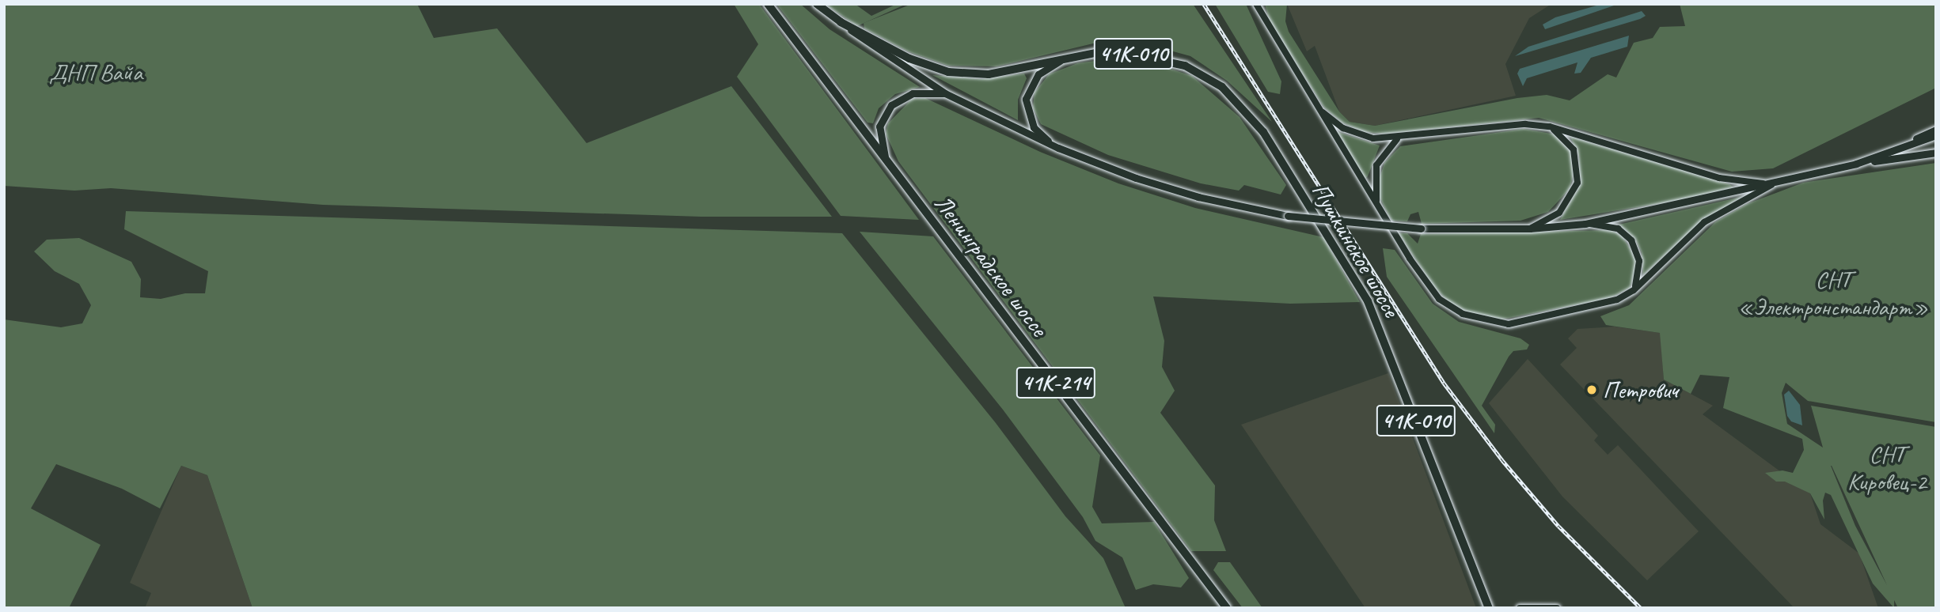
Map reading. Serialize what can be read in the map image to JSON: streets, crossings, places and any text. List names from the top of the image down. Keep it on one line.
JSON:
{"streets":{"main road":["41К-010","Пушкинское шоссе","Ленинградское шоссе","41К-214"]},"crossings":[["Ленинградское шоссе","41К-214"]],"parks":["ДНП Вайа","СНТ «Электронстандарт»","СНТ Кировец-2"],"places":["Петрович"]}
